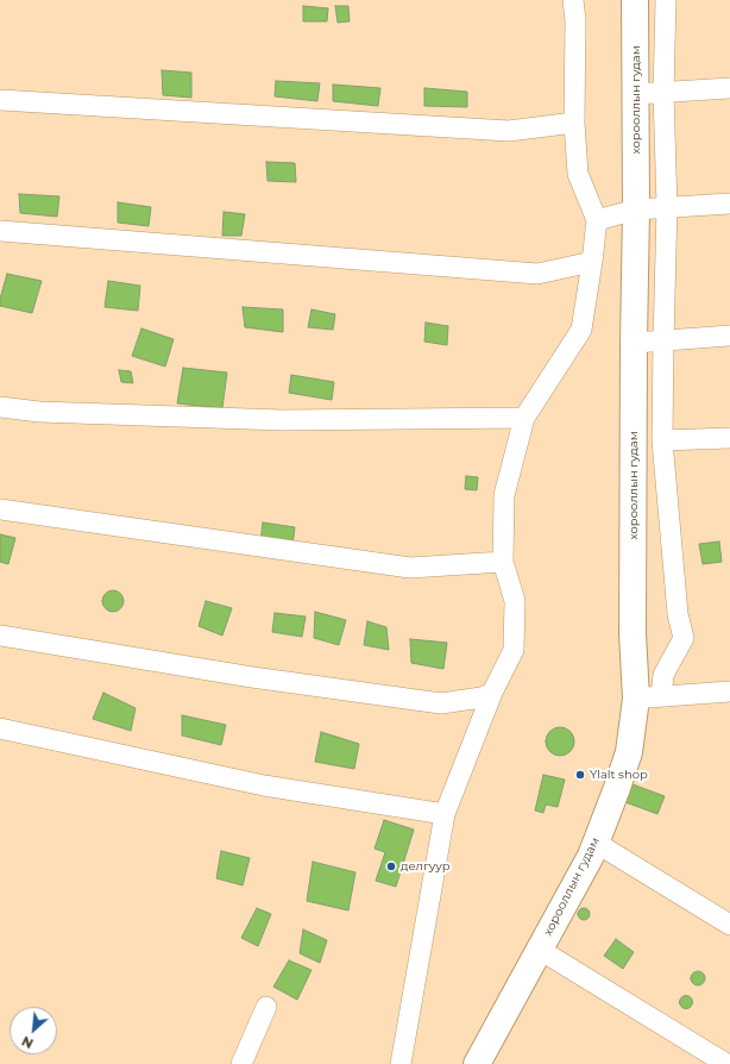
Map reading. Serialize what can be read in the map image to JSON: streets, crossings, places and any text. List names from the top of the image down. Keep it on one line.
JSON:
{"streets":{"main road":["хорооллын гудам"]},"places":["Ylalt shop","делгуур"],"north":"bottom left"}
